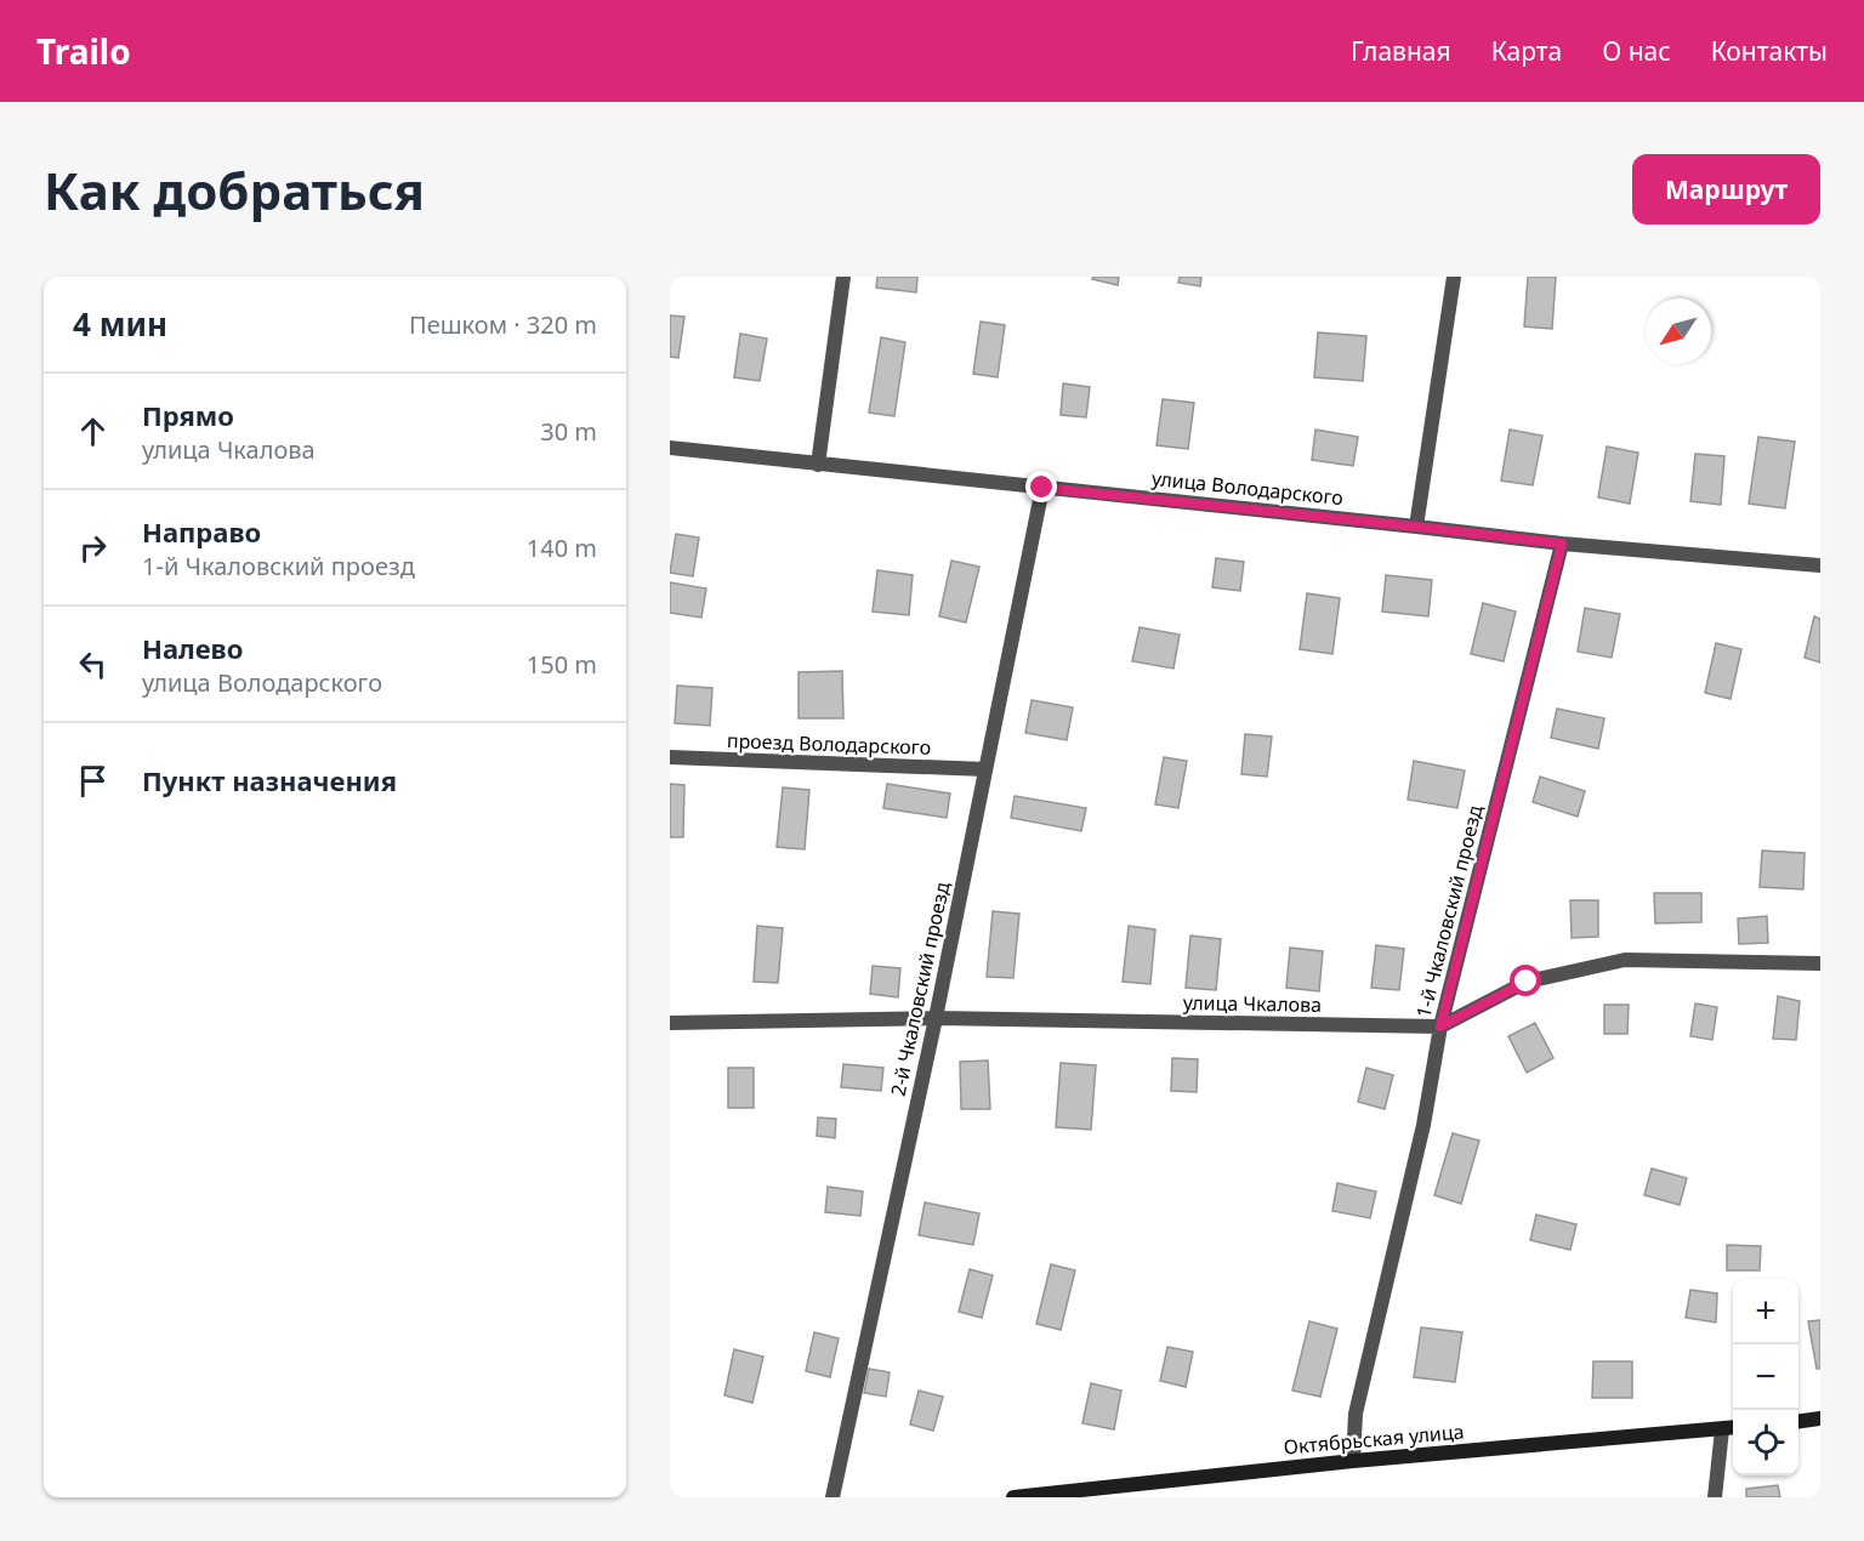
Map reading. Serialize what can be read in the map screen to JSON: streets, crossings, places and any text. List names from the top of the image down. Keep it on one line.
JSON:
{"streets":{"street":["улица Володарского","проезд Володарского","1-й Чкаловский проезд","2-й Чкаловский проезд","улица Чкалова","Октябрьская улица"]},"crossings":[["улица Володарского","1-й Чкаловский проезд"],["улица Володарского","2-й Чкаловский проезд"],["проезд Володарского","2-й Чкаловский проезд"],["1-й Чкаловский проезд","улица Чкалова"],["1-й Чкаловский проезд","Октябрьская улица"],["2-й Чкаловский проезд","улица Чкалова"]],"north":"bottom left","page":{"header":"Trailo","nav":["Главная","Карта","О нас","Контакты"],"buttons":"Маршрут","title":"Как добраться","heading":["4 мин","Пешком · 320 m"],"list":[["Прямо","улица Чкалова","30 m"],["Направо","1-й Чкаловский проезд","140 m"],["Налево","улица Володарского","150 m"],"Пункт назначения"],"map_buttons":["+","−"]}}
